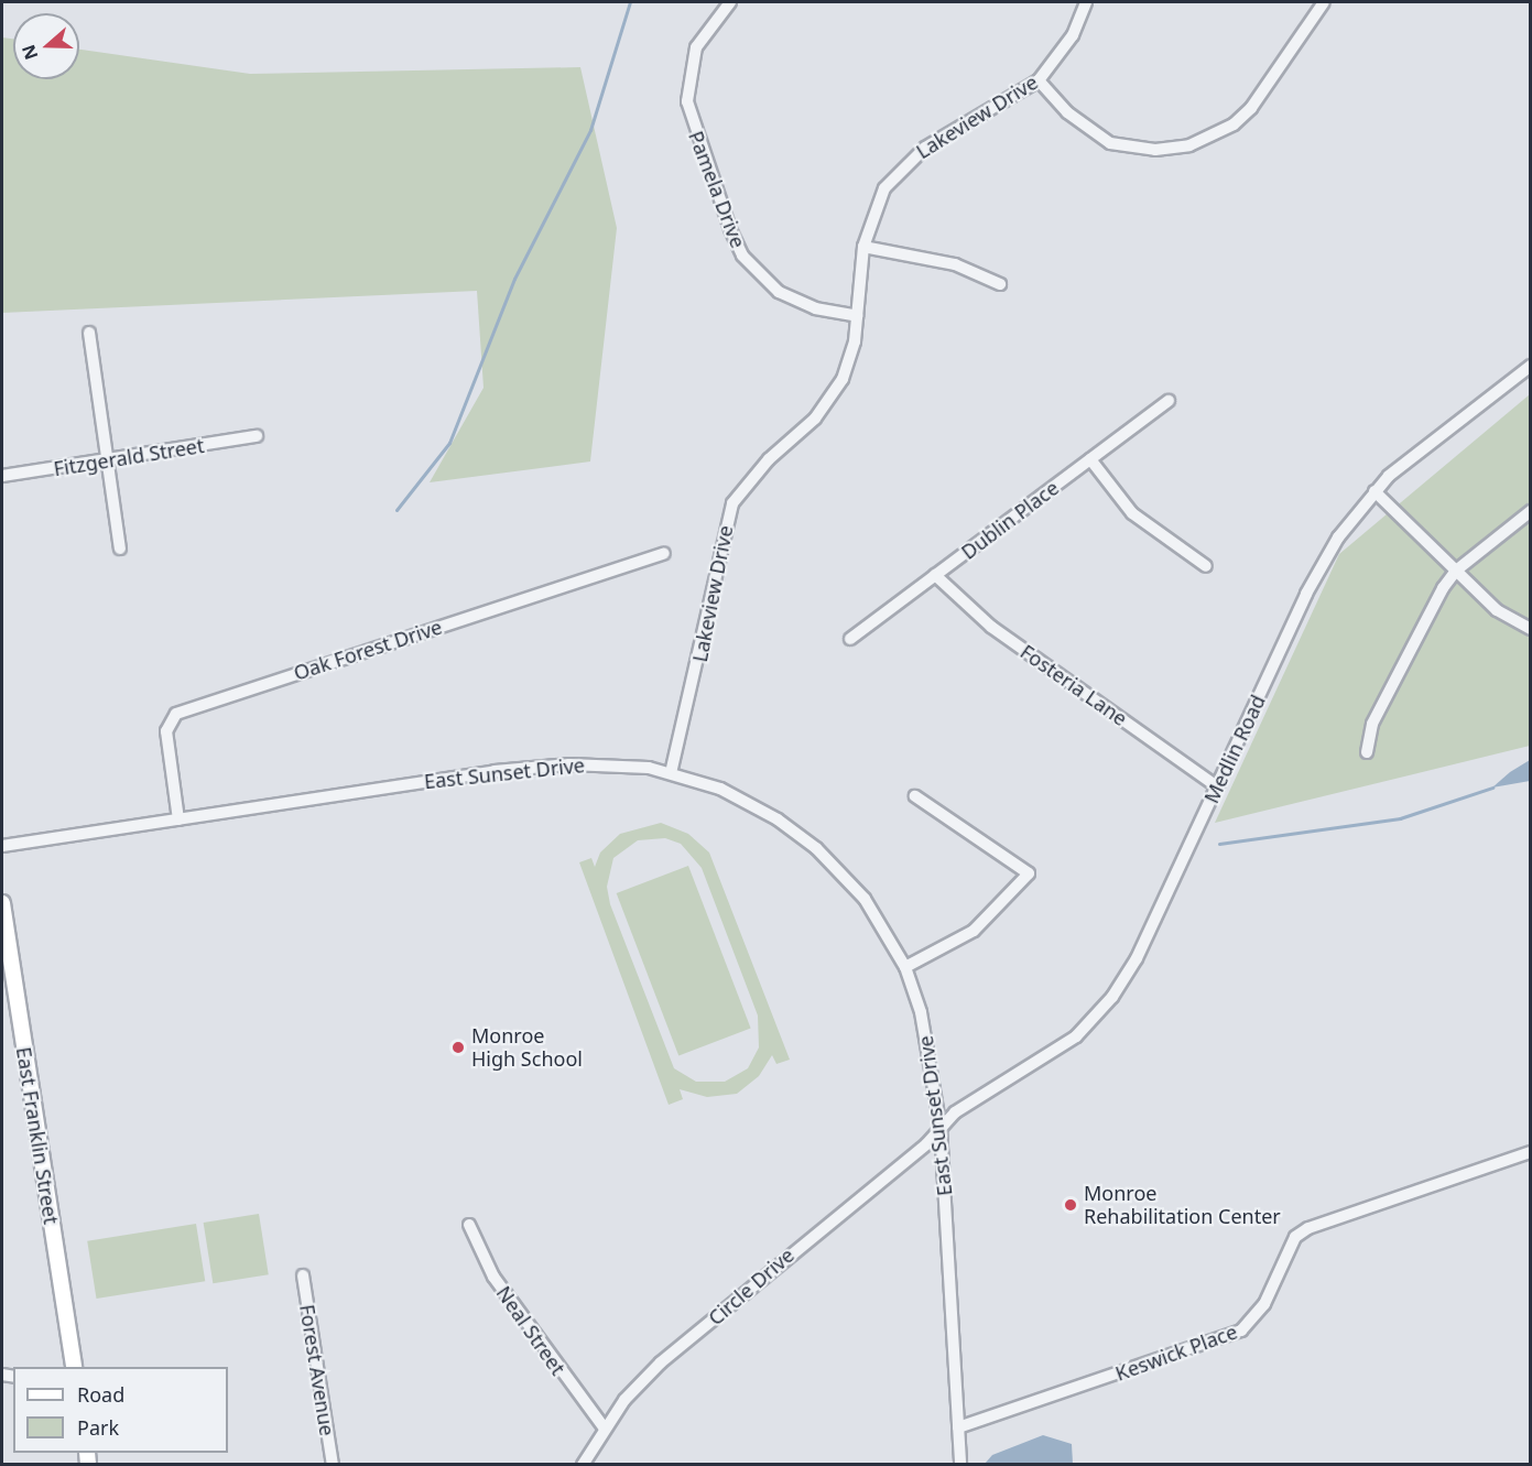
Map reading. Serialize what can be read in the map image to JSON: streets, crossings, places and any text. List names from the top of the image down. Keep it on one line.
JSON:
{"streets":{"main road":["East Franklin Street"],"street":["Lakeview Drive","Pamela Drive","Fitzgerald Street","Dublin Place","Oak Forest Drive","Fosteria Lane","Medlin Road","East Sunset Drive","Circle Drive","Neal Street","Keswick Place","Forest Avenue"]},"crossings":[["Lakeview Drive","Pamela Drive"],["Lakeview Drive","East Sunset Drive"],["Dublin Place","Fosteria Lane"],["Oak Forest Drive","East Sunset Drive"],["Fosteria Lane","Medlin Road"],["Medlin Road","East Sunset Drive"],["Medlin Road","Circle Drive"],["East Sunset Drive","Circle Drive"],["East Sunset Drive","Keswick Place"],["Circle Drive","Neal Street"]],"places":["Monroe High School","Monroe Rehabilitation Center"],"legend":["Road","Park"],"north":"left"}
